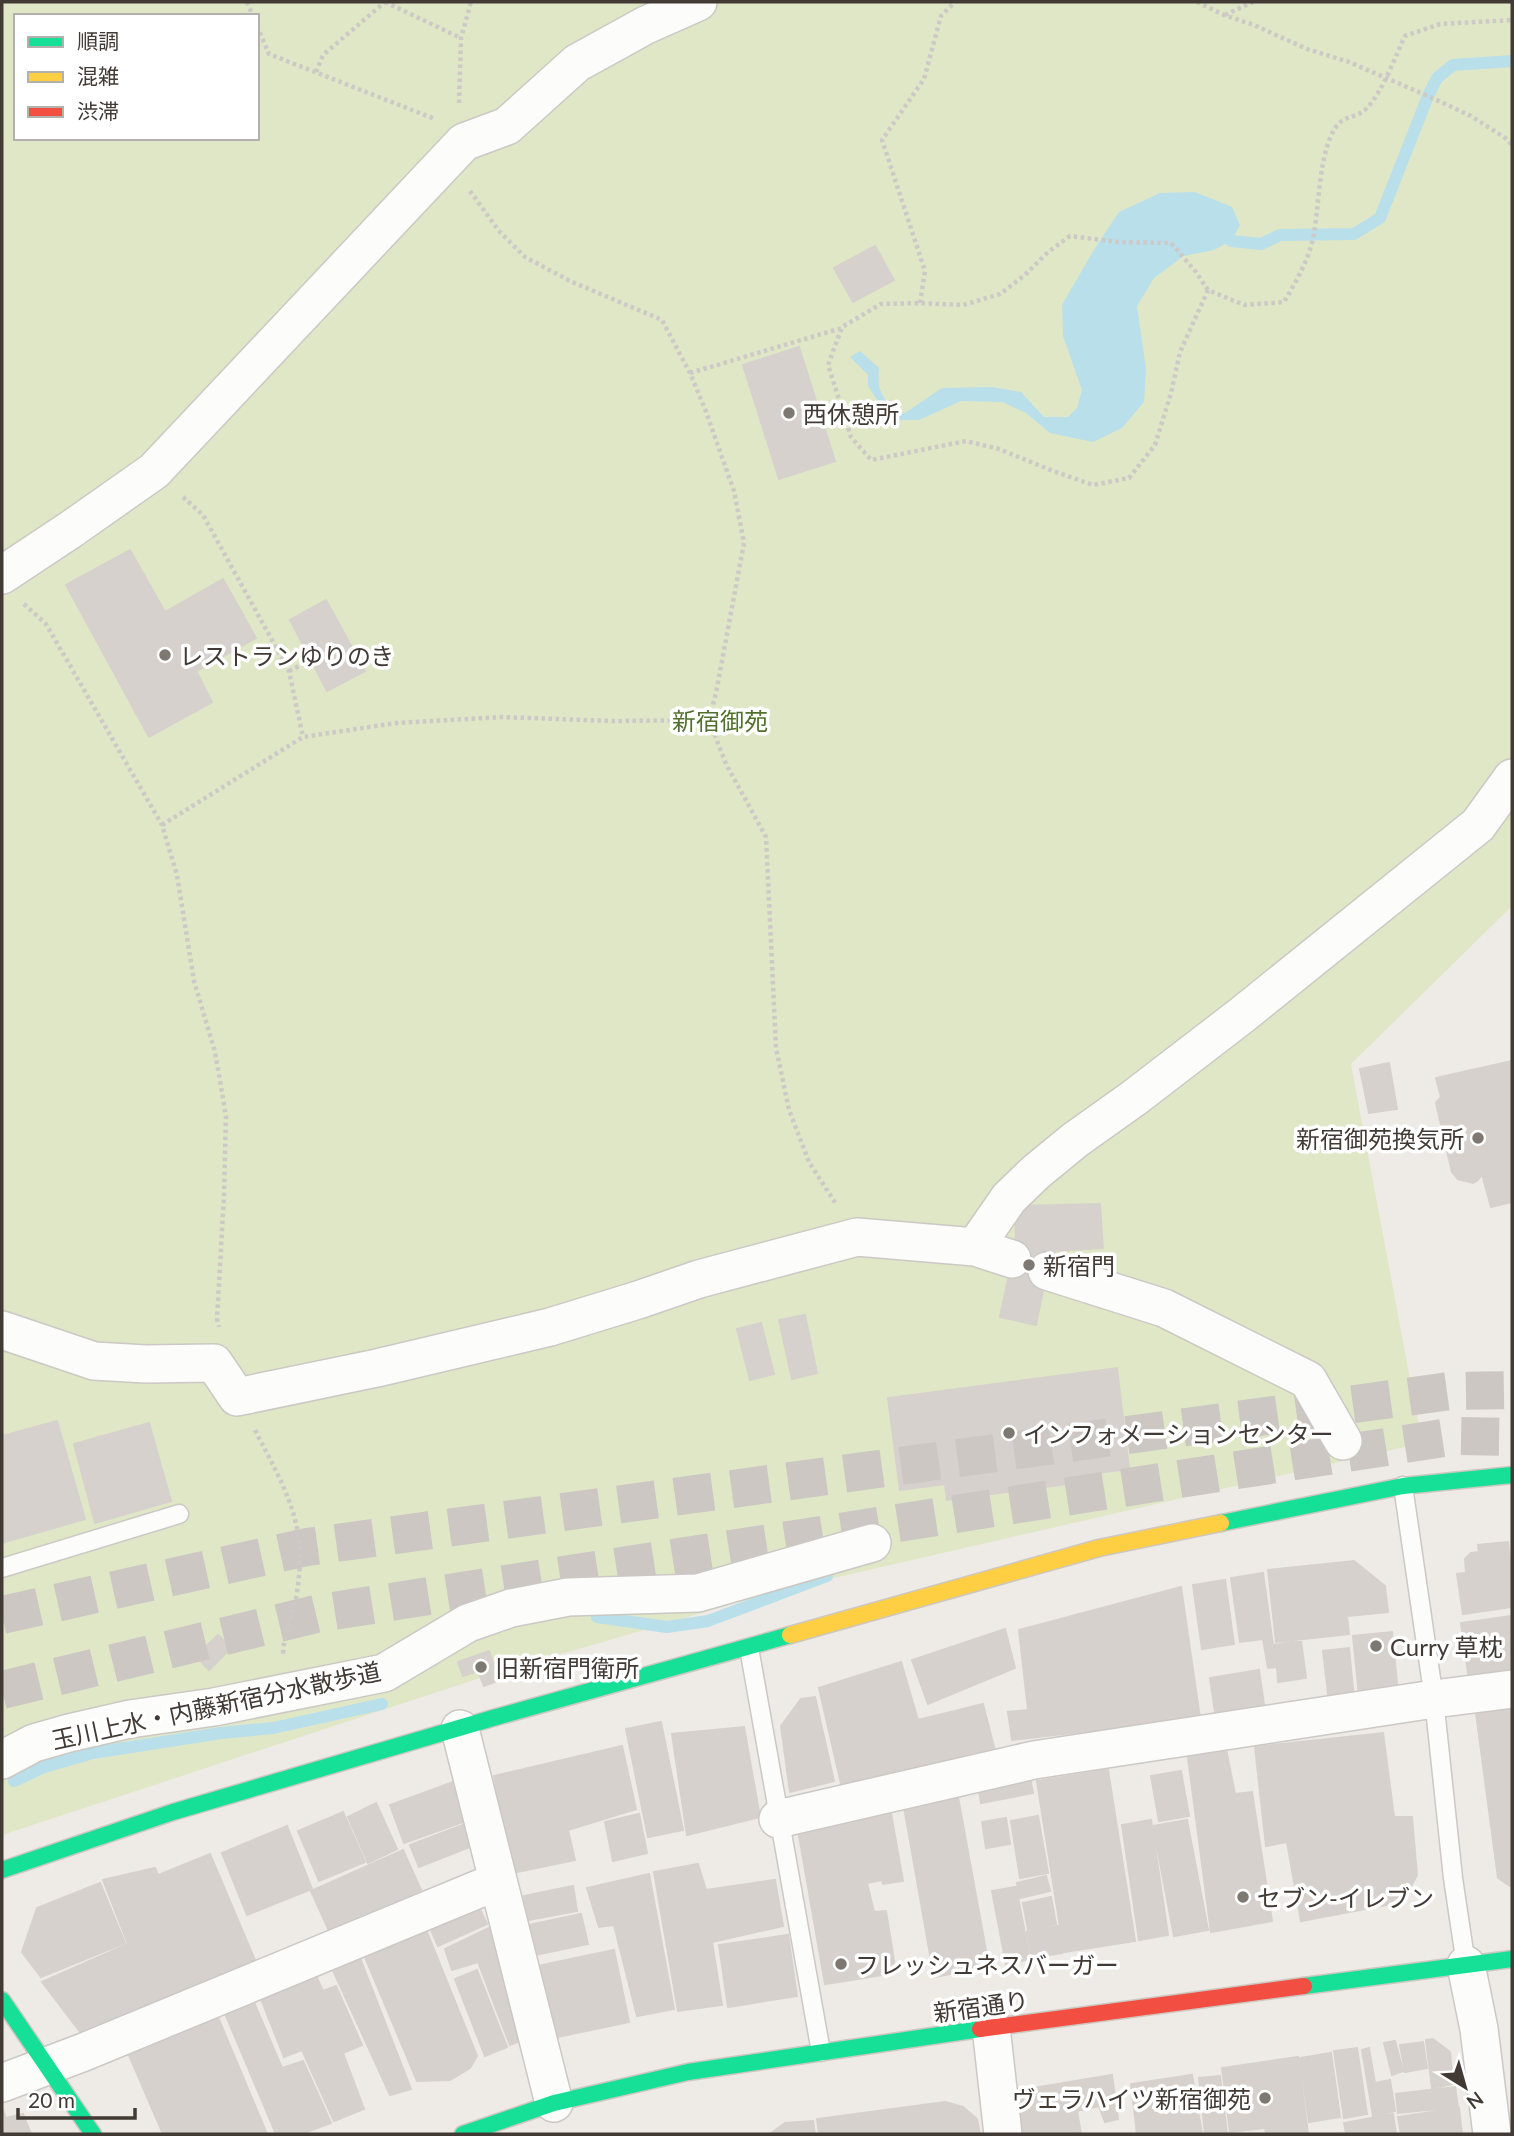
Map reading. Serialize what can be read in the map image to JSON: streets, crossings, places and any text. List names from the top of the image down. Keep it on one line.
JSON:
{"streets":{"street":["玉川上水・内藤新宿分水散歩道","新宿通り"]},"parks":["新宿御苑"],"places":["西休憩所","レストランゆりのき","新宿御苑換気所","新宿門","インフォメーションセンター","Curry 草枕","旧新宿門衛所","セブン-イレブン","フレッシュネスバーガー","ヴェラハイツ新宿御苑"],"legend":["順調","混雑","渋滞"],"scale_bar":"20 m","north":"bottom right"}
